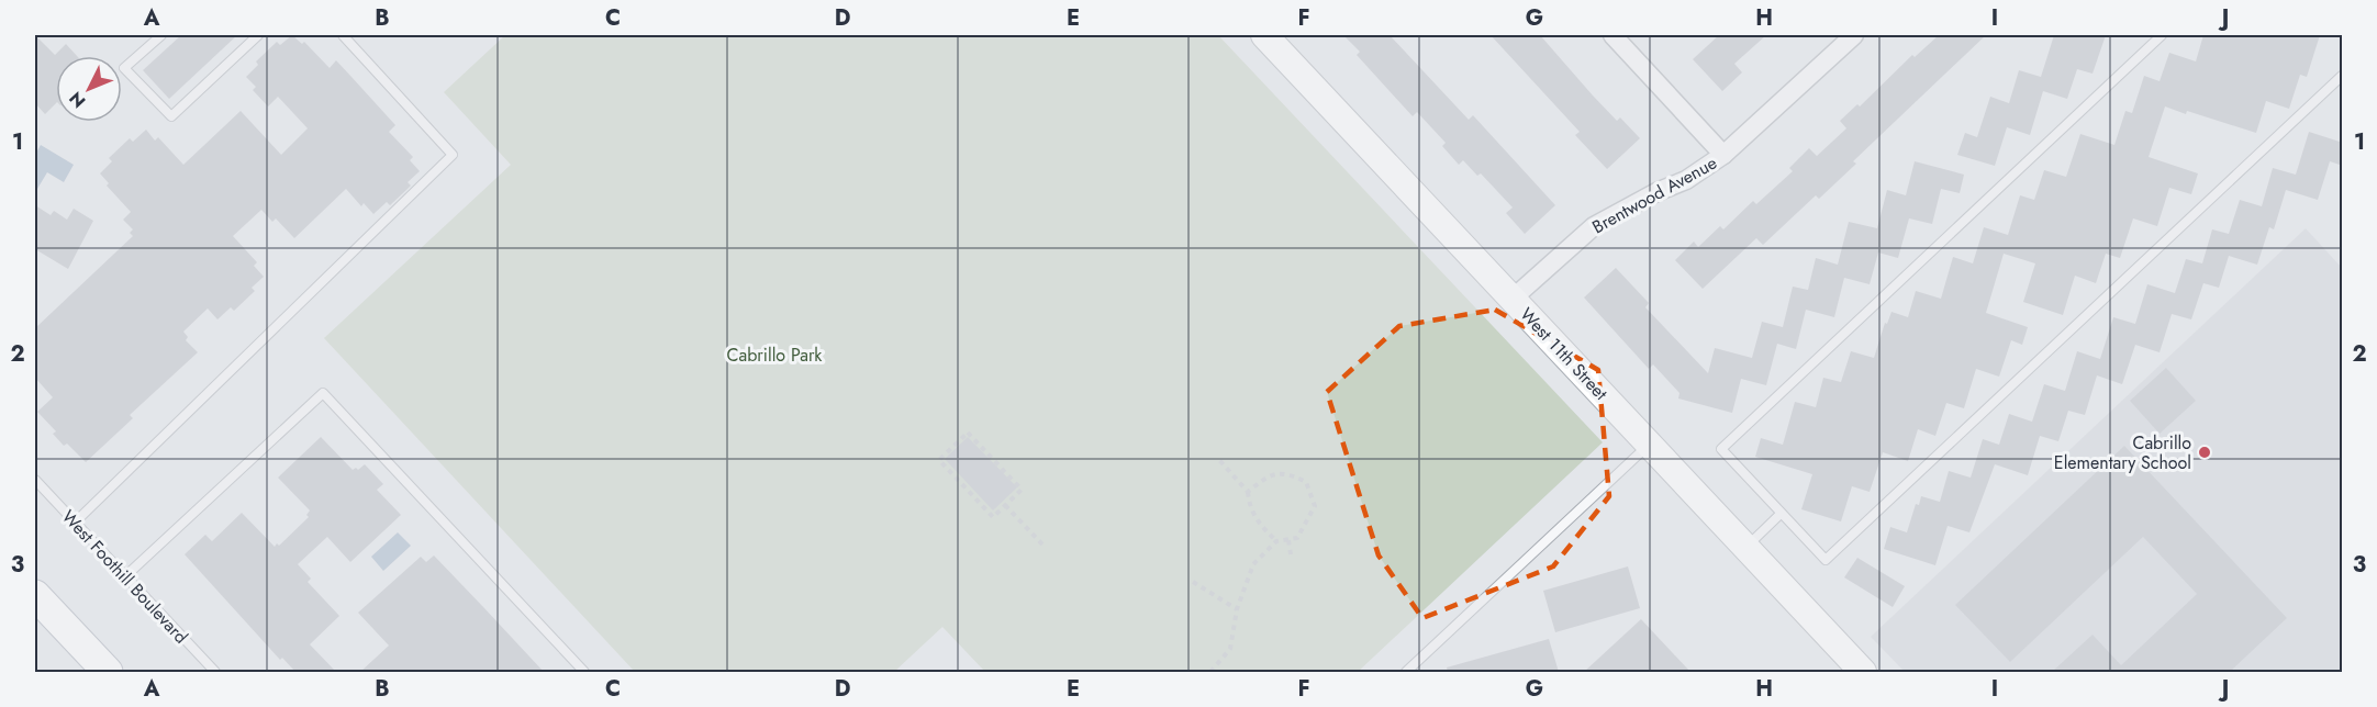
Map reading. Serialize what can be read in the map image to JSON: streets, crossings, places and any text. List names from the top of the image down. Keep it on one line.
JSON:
{"streets":{"street":["Brentwood Avenue","West 11th Street"],"lane":["West Foothill Boulevard"]},"crossings":[["Brentwood Avenue","West 11th Street"]],"parks":["Cabrillo Park"],"places":["Cabrillo Elementary School"],"north":"bottom left","grid":{"columns":["A","B","C","D","E","F","G","H","I","J"],"rows":["1","2","3"]}}
